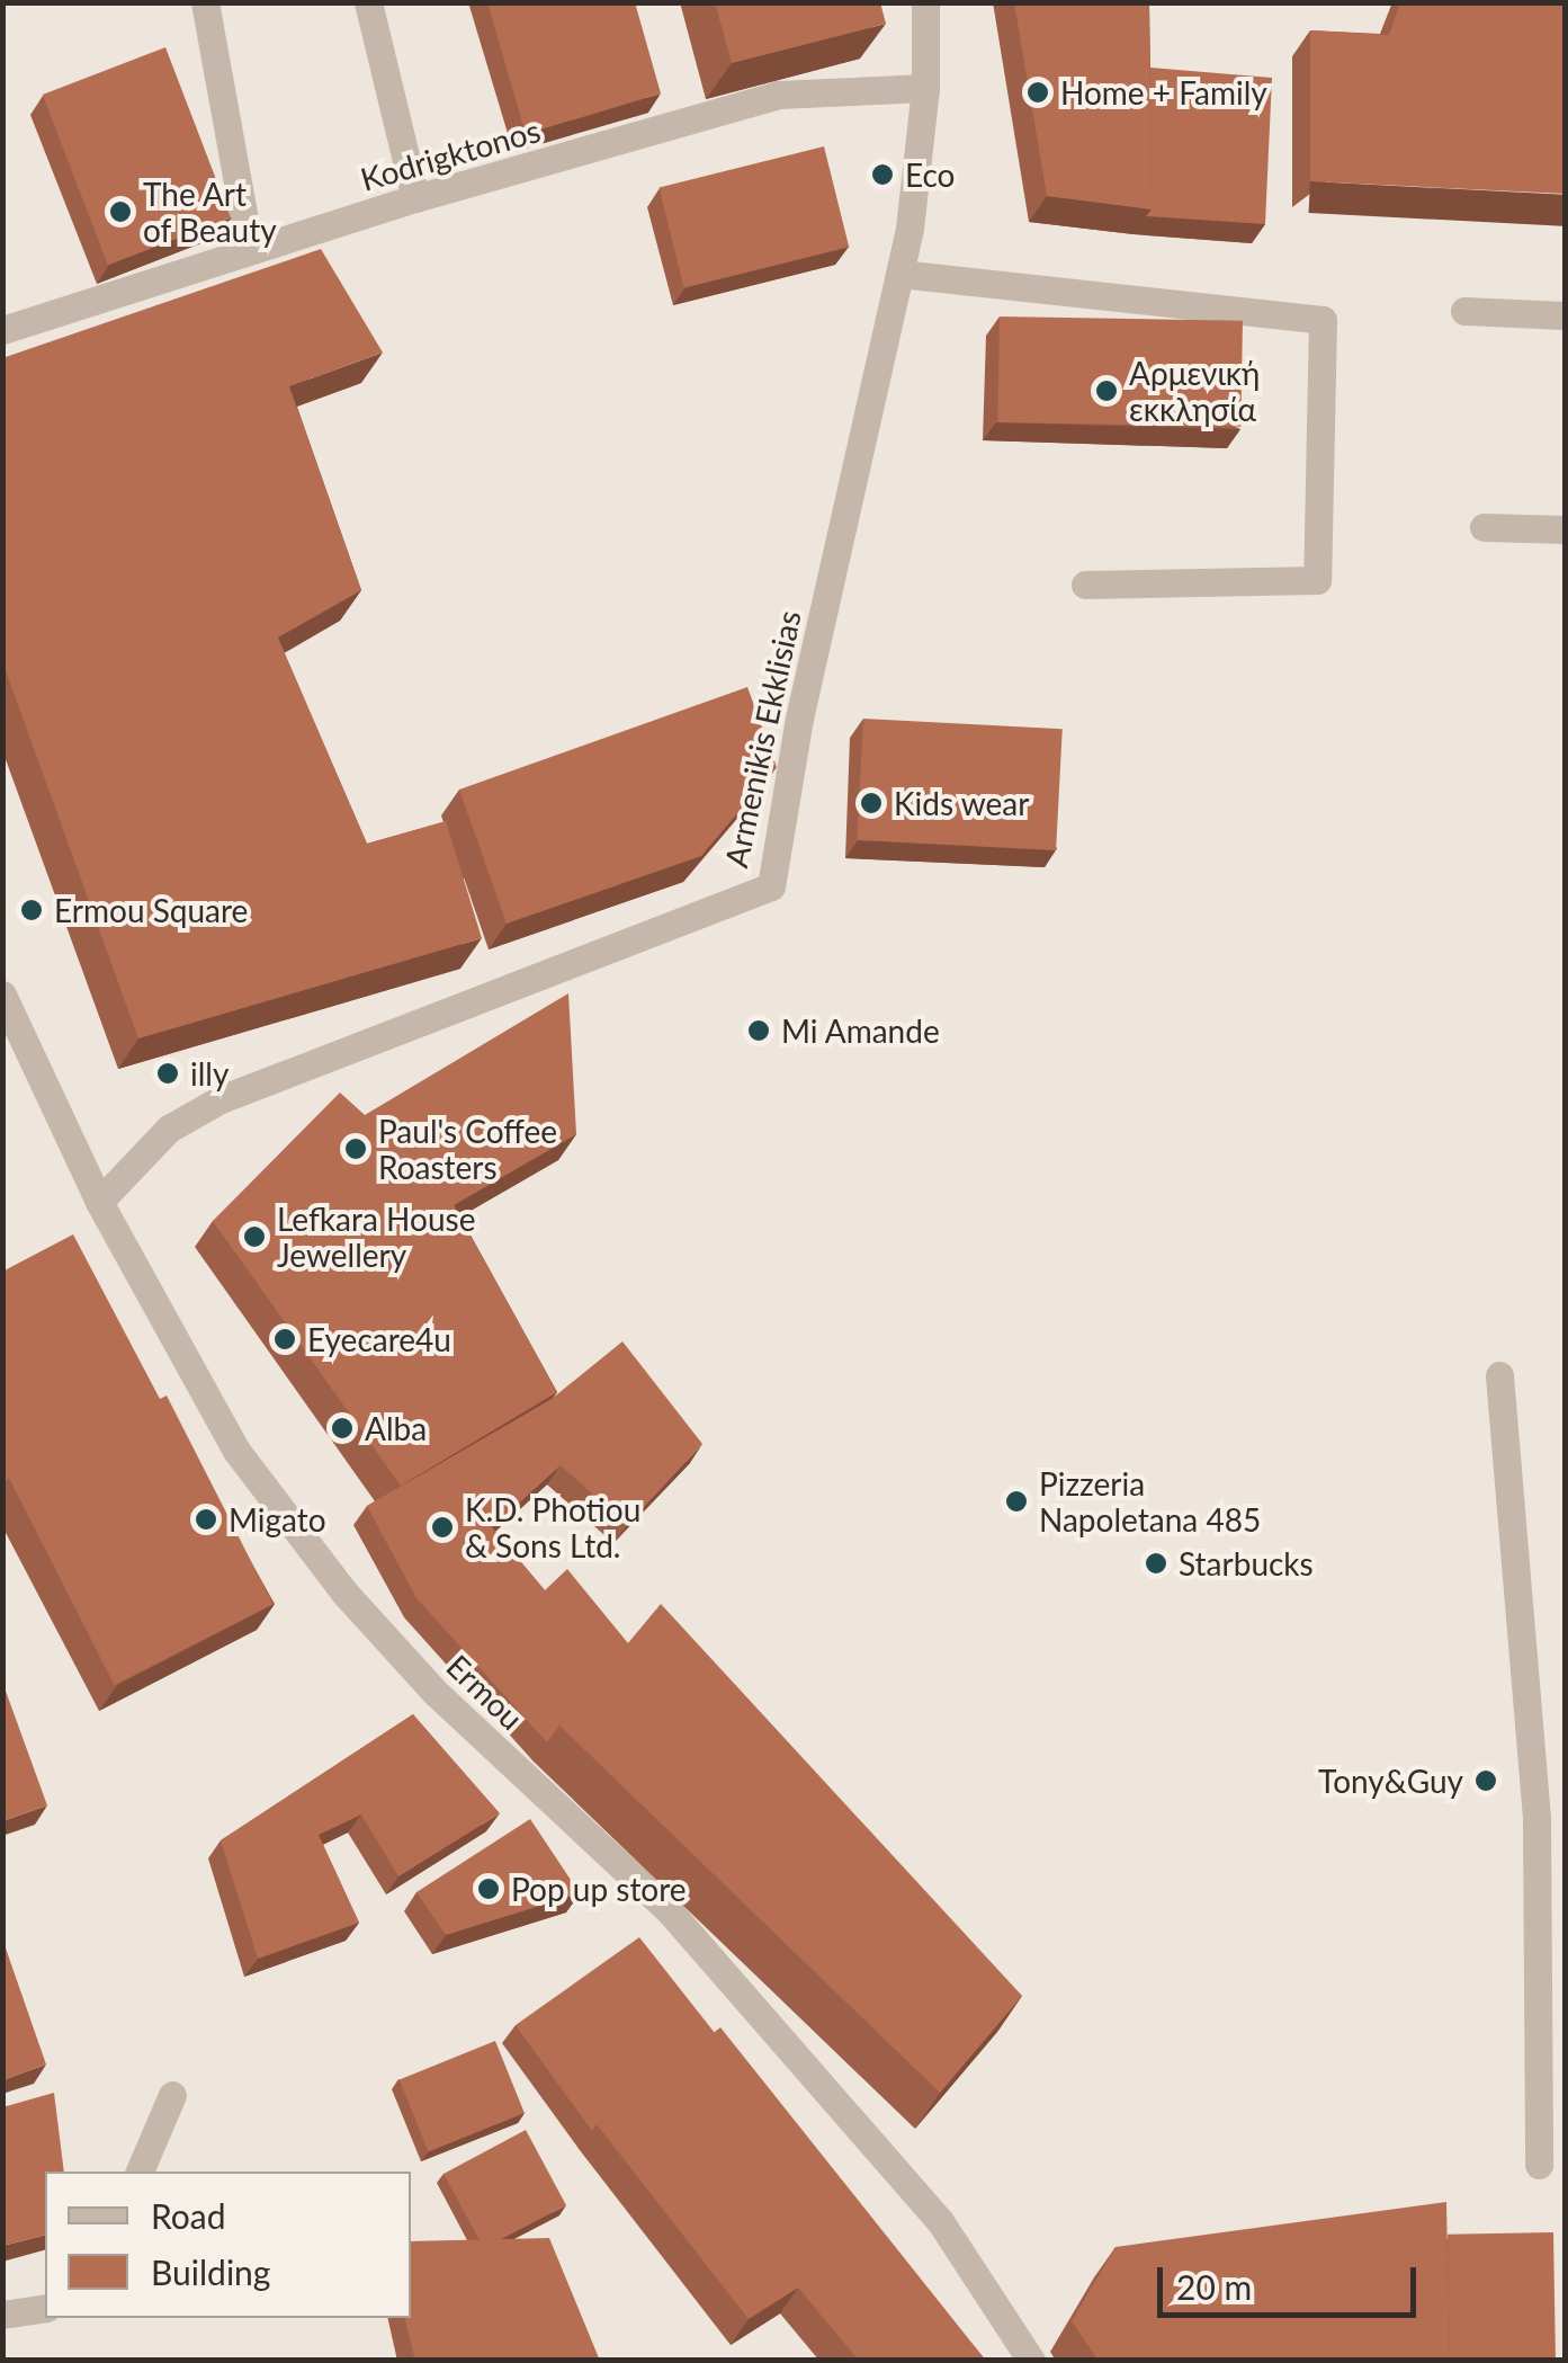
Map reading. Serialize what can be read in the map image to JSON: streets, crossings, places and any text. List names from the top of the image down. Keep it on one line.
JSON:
{"streets":{"street":["Kodrigktonos","Armenikis Ekklisias","Ermou"]},"crossings":[["Kodrigktonos","Armenikis Ekklisias"],["Armenikis Ekklisias","Ermou"]],"places":["Home + Family","Eco","The Art of Beauty","Αρμενική εκκλησία","Kids wear","Ermou Square","Mi Amande","illy","Paul's Coffee Roasters","Lefkara House Jewellery","Eyecare4u","Alba","Pizzeria Napoletana 485","Migato","K.D. Photiou & Sons Ltd.","Starbucks","Tony&Guy","Pop up store"],"legend":["Road","Building"],"scale_bar":"20 m"}
